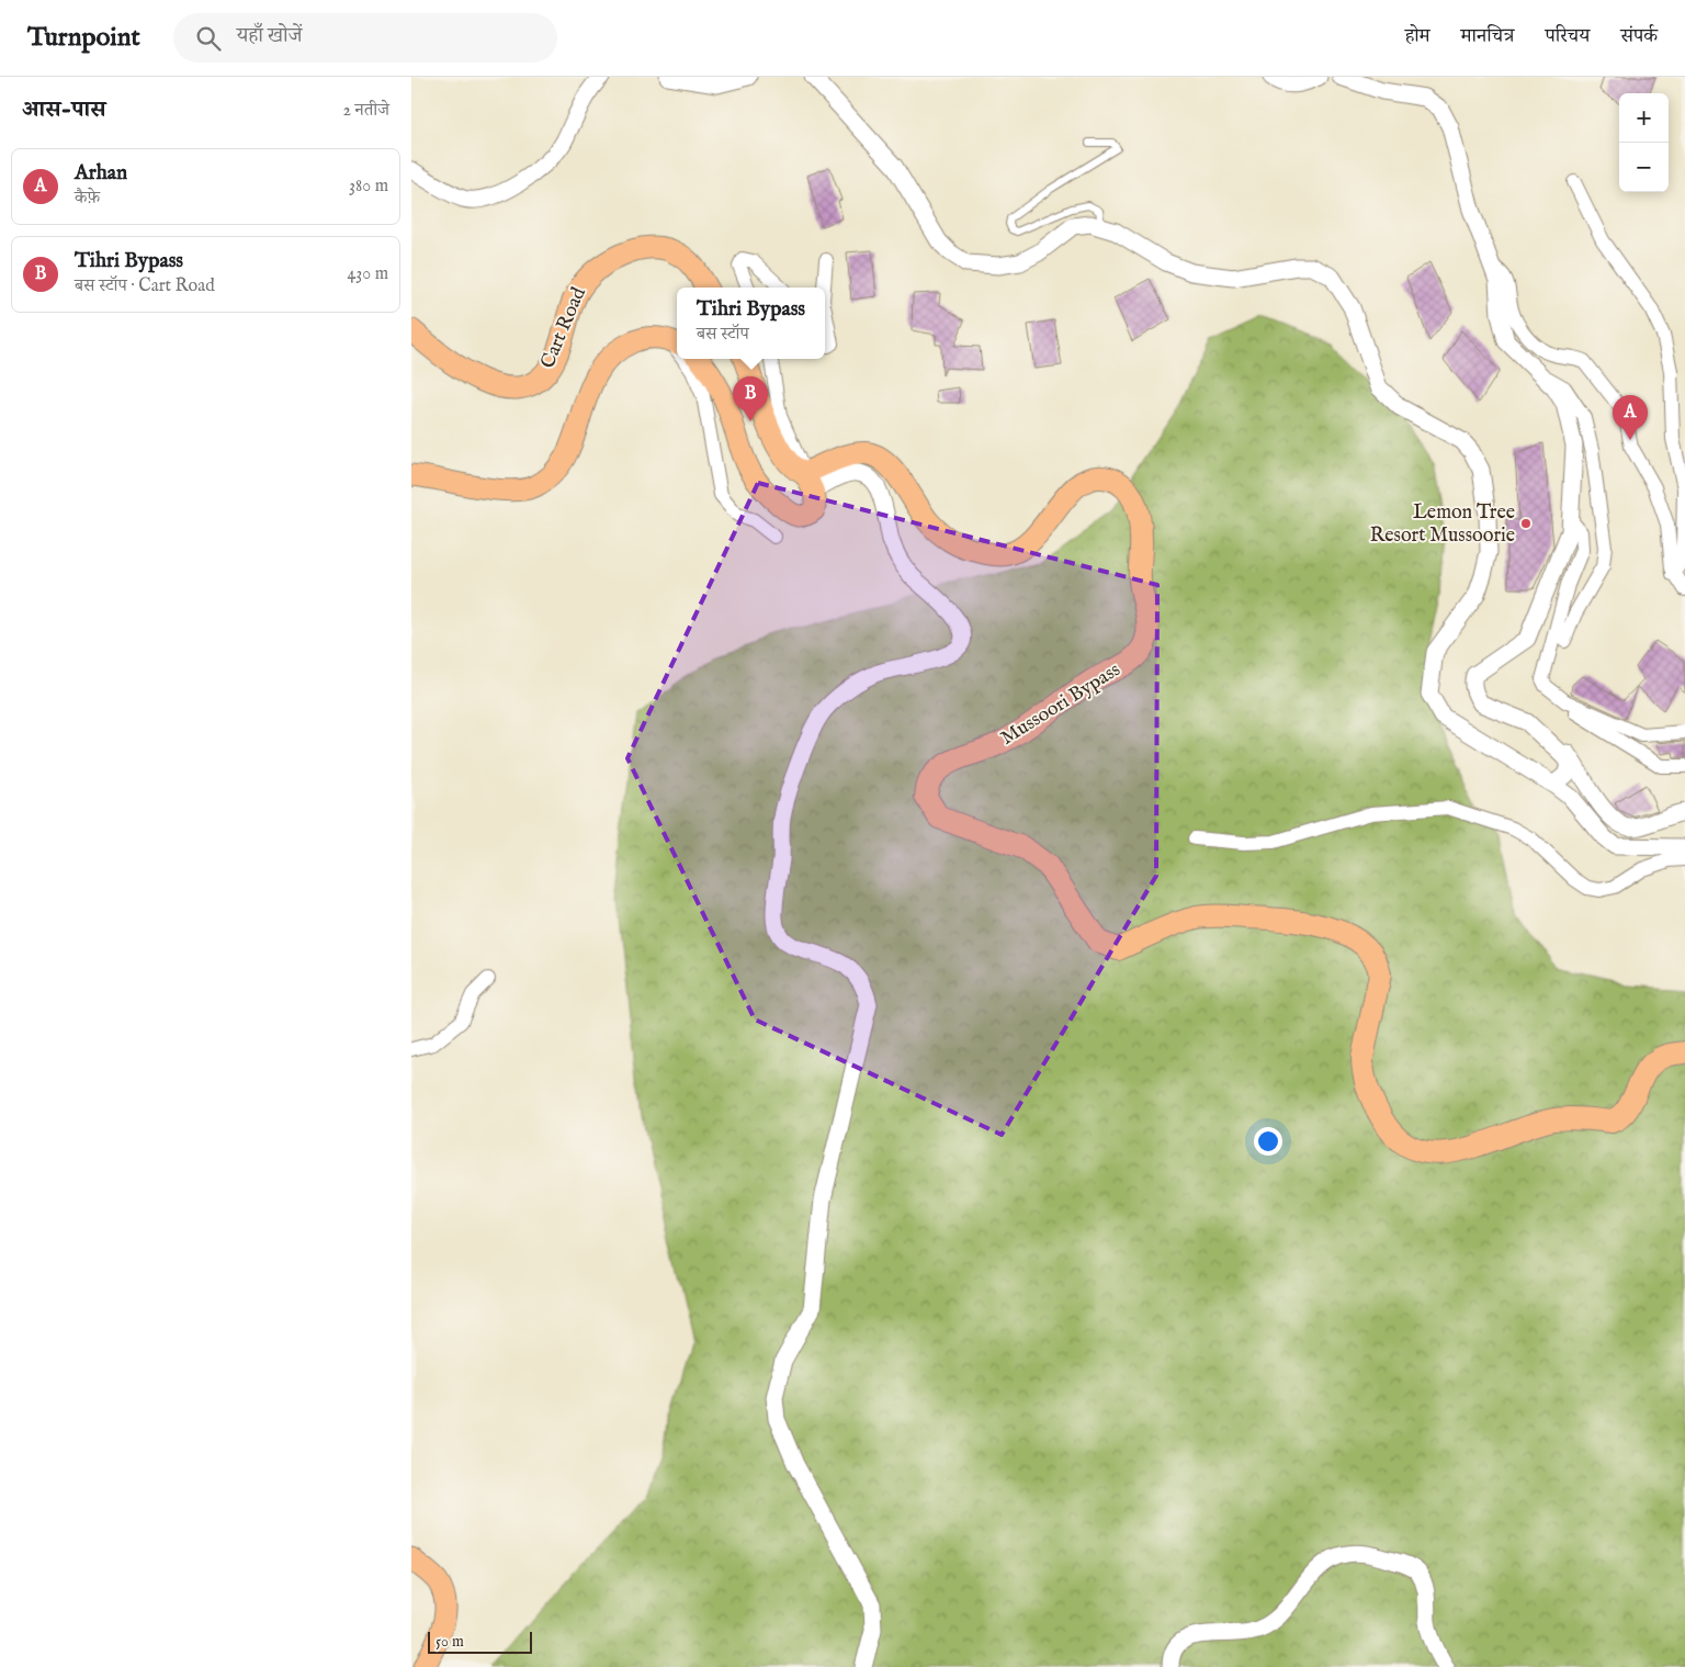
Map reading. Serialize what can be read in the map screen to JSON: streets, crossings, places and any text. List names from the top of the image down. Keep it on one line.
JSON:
{"streets":{"highway":["Cart Road","Mussoori Bypass"]},"places":["Lemon Tree Resort Mussoorie"],"scale_bar":"50 m","page":{"header":"Turnpoint","search":"यहाँ खोजें","nav":["होम","मानचित्र","परिचय","संपर्क"],"heading":["आस-पास","2 नतीजे"],"map_buttons":["+","−"],"list":[{"mark":"A","name":"Arhan","note":"कैफ़े","value":"380 m"},{"mark":"B","name":"Tihri Bypass","note":"बस स्टॉप · Cart Road","value":"430 m"}],"popup":["Tihri Bypass","बस स्टॉप"],"pins":["B","A"],"scale":"50 m"}}
